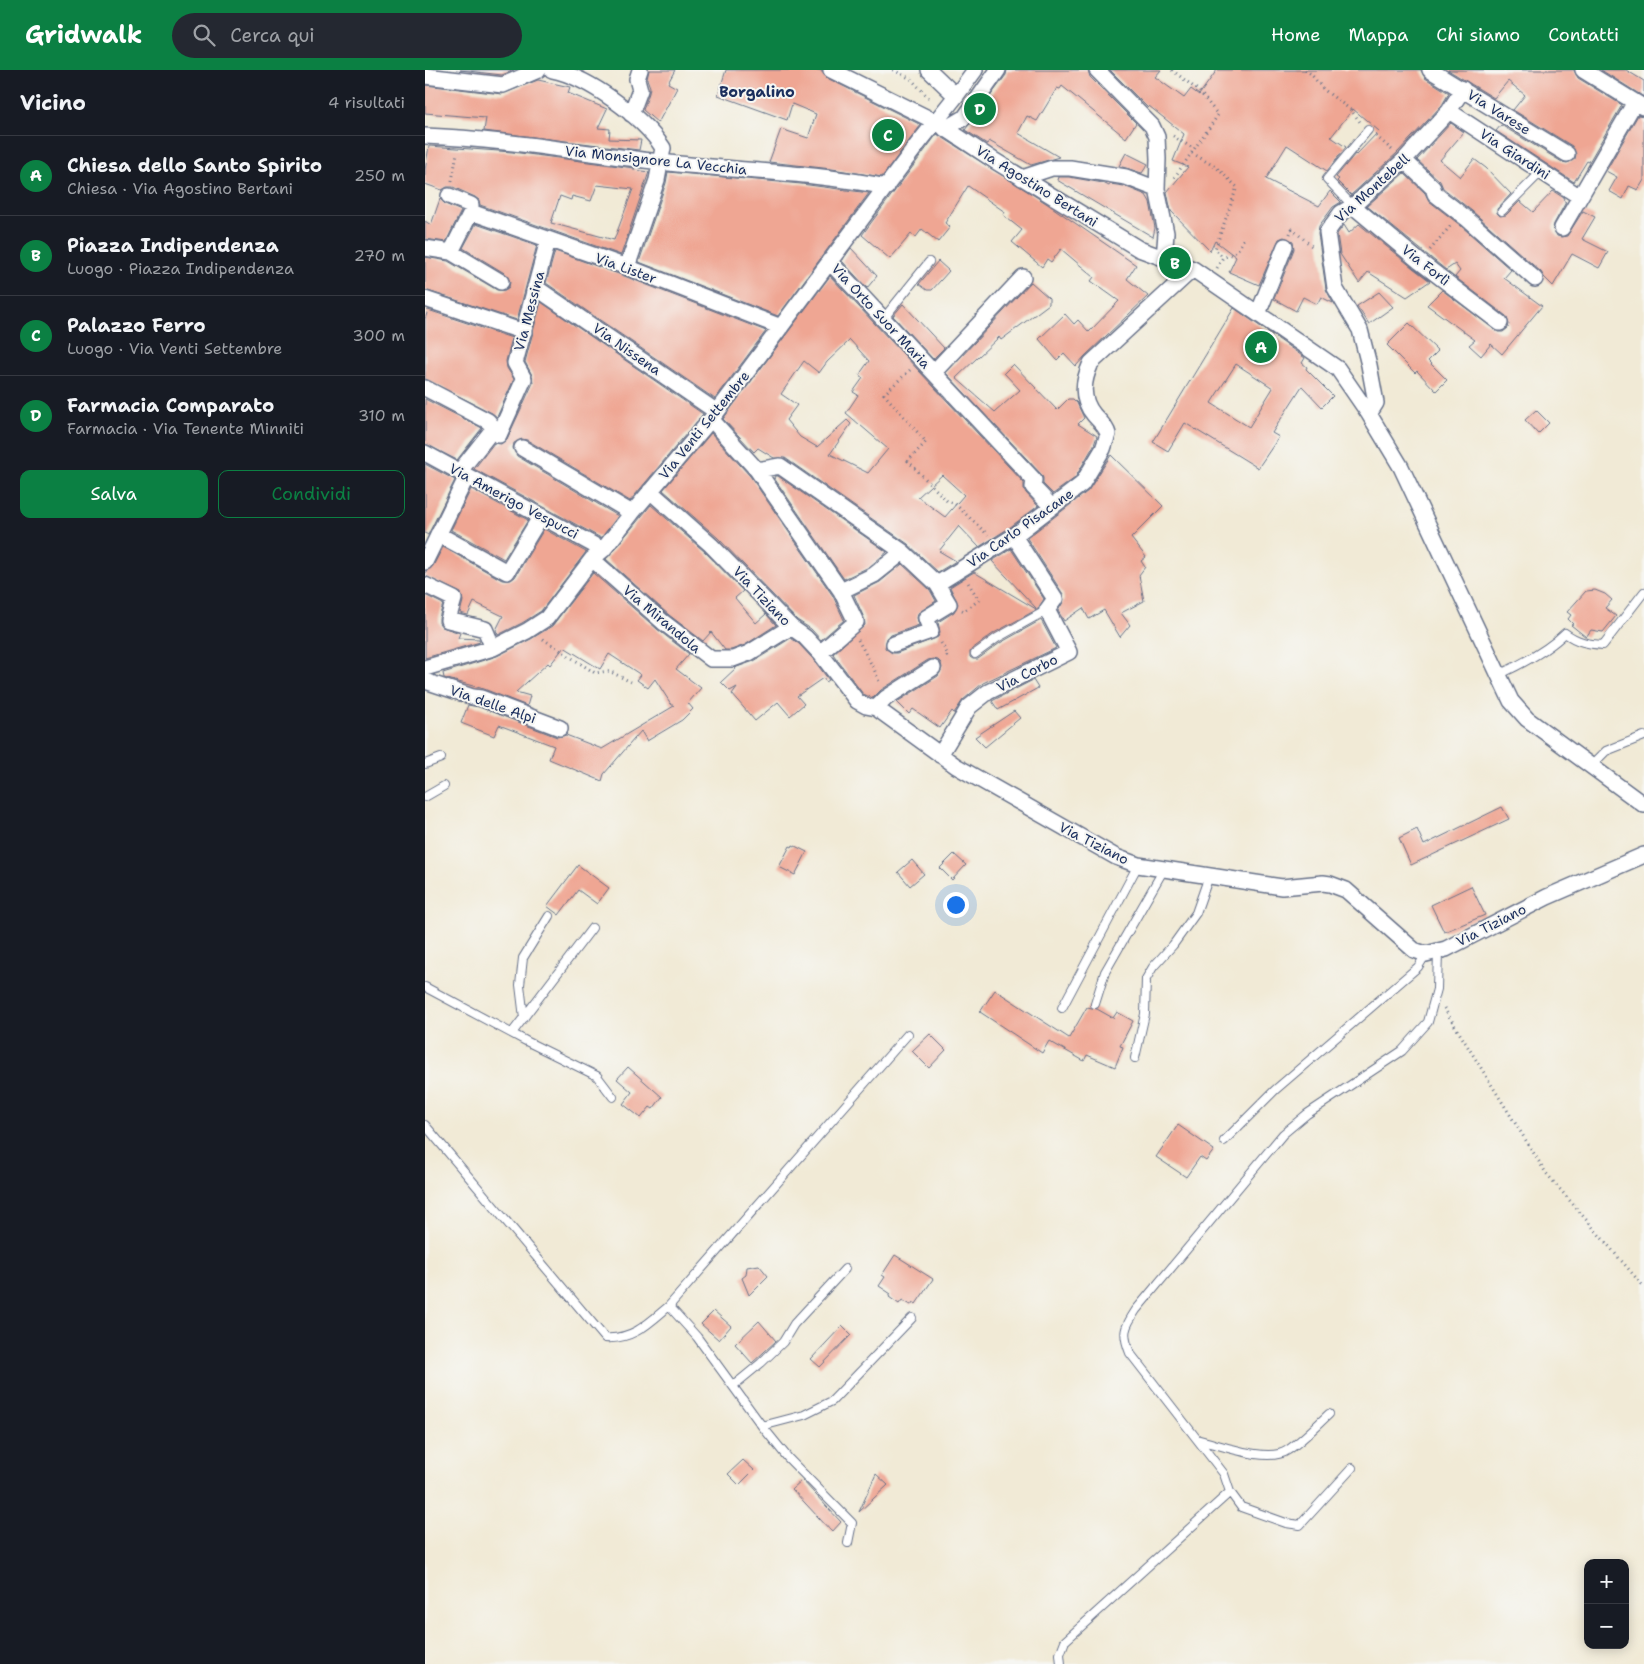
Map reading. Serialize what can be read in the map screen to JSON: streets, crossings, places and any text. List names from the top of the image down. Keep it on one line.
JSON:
{"streets":{"street":["Via Varese","Via Giardini","Via Monsignore La Vecchia","Via Agostino Bertani","Via Montebell","Via Forlì","Via Lister","Via Messina","Via Orto Suor Maria","Via Nissena","Via Venti Settembre","Via Amerigo Vespucci","Via Carlo Pisacane","Via Tiziano","Via Mirandola","Via Corbo","Via delle Alpi"]},"crossings":[["Via Varese","Via Montebell"],["Via Giardini","Via Montebell"],["Via Monsignore La Vecchia","Via Venti Settembre"],["Via Agostino Bertani","Via Venti Settembre"],["Via Agostino Bertani","Via Carlo Pisacane"],["Via Montebell","Via Forlì"],["Via Lister","Via Messina"],["Via Lister","Via Venti Settembre"],["Via Messina","Via Nissena"],["Via Messina","Via Amerigo Vespucci"],["Via Orto Suor Maria","Via Venti Settembre"],["Via Orto Suor Maria","Via Carlo Pisacane"],["Via Nissena","Via Venti Settembre"],["Via Venti Settembre","Via Amerigo Vespucci"],["Via Venti Settembre","Via Tiziano"],["Via Venti Settembre","Via Mirandola"],["Via Amerigo Vespucci","Via Mirandola"],["Via Tiziano","Via Mirandola"],["Via Tiziano","Via Corbo"]],"districts":["Borgalino"],"page":{"header":"Gridwalk","search":"Cerca qui","nav":["Home","Mappa","Chi siamo","Contatti"],"heading":["Vicino","4 risultati"],"pins":["D","C","B","A"],"list":[{"mark":"A","name":"Chiesa dello Santo Spirito","note":"Chiesa · Via Agostino Bertani","value":"250 m"},{"mark":"B","name":"Piazza Indipendenza","note":"Luogo · Piazza Indipendenza","value":"270 m"},{"mark":"C","name":"Palazzo Ferro","note":"Luogo · Via Venti Settembre","value":"300 m"},{"mark":"D","name":"Farmacia Comparato","note":"Farmacia · Via Tenente Minniti","value":"310 m"}],"buttons":["Salva","Condividi"],"map_buttons":["+","−"]}}
